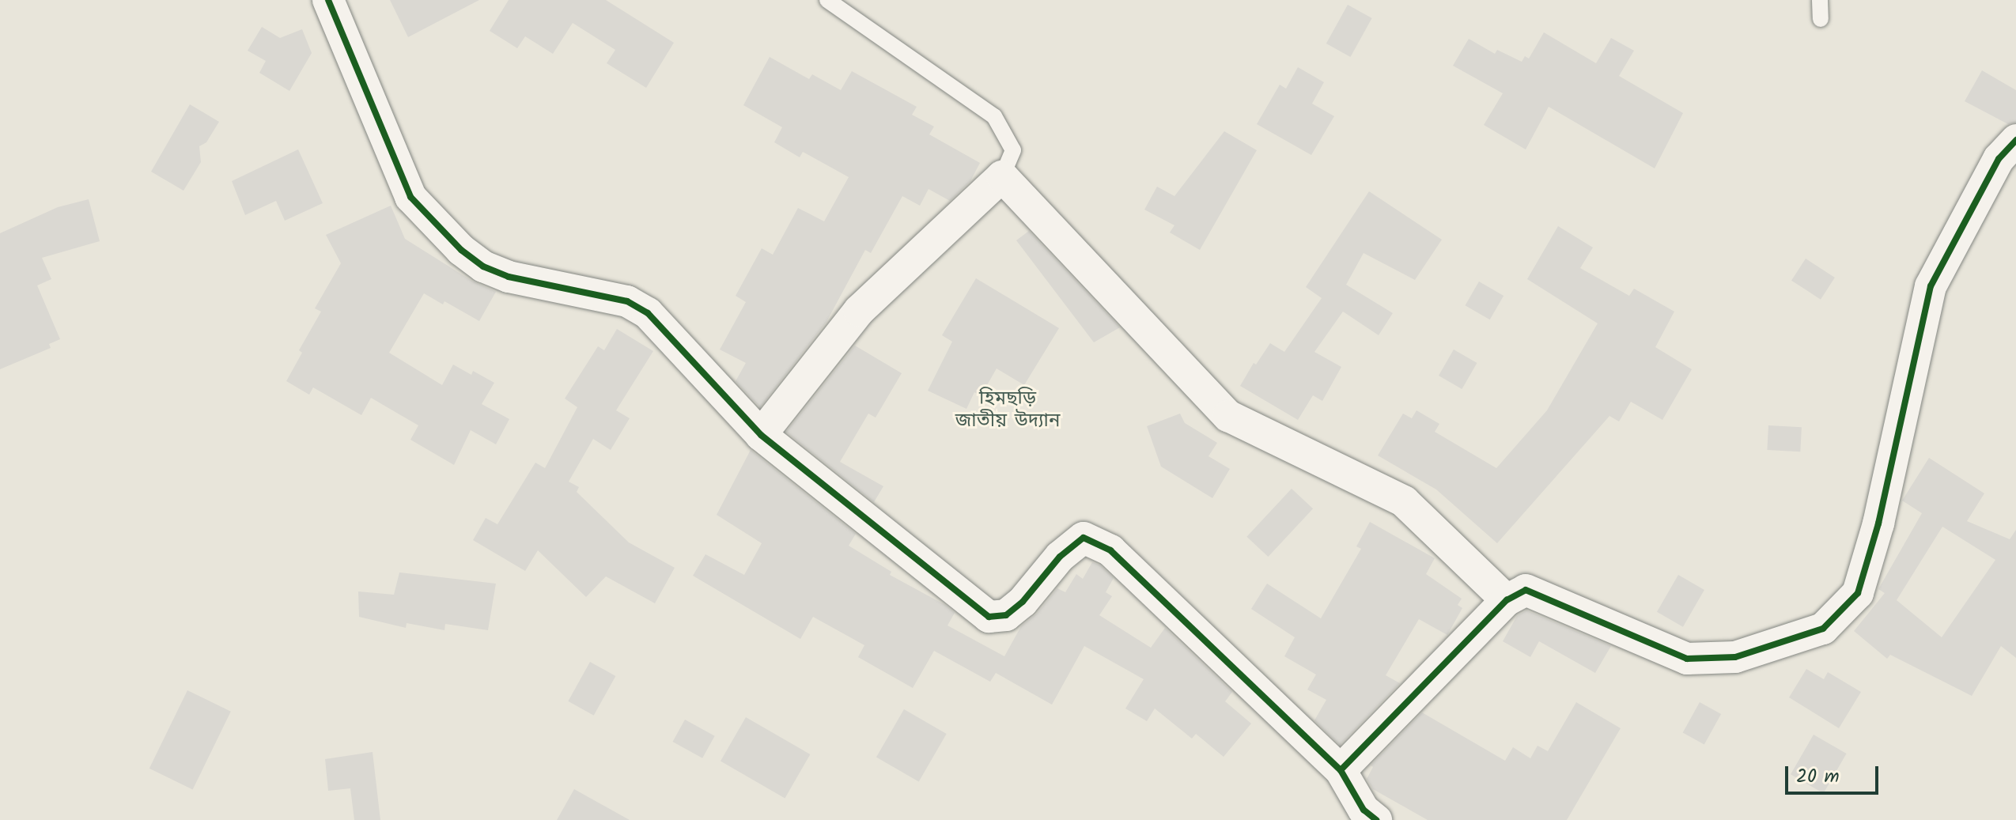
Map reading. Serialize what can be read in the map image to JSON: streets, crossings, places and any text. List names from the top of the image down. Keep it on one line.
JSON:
{"parks":["হিমছড়ি জাতীয় উদ্যান"],"scale_bar":"20 m"}
